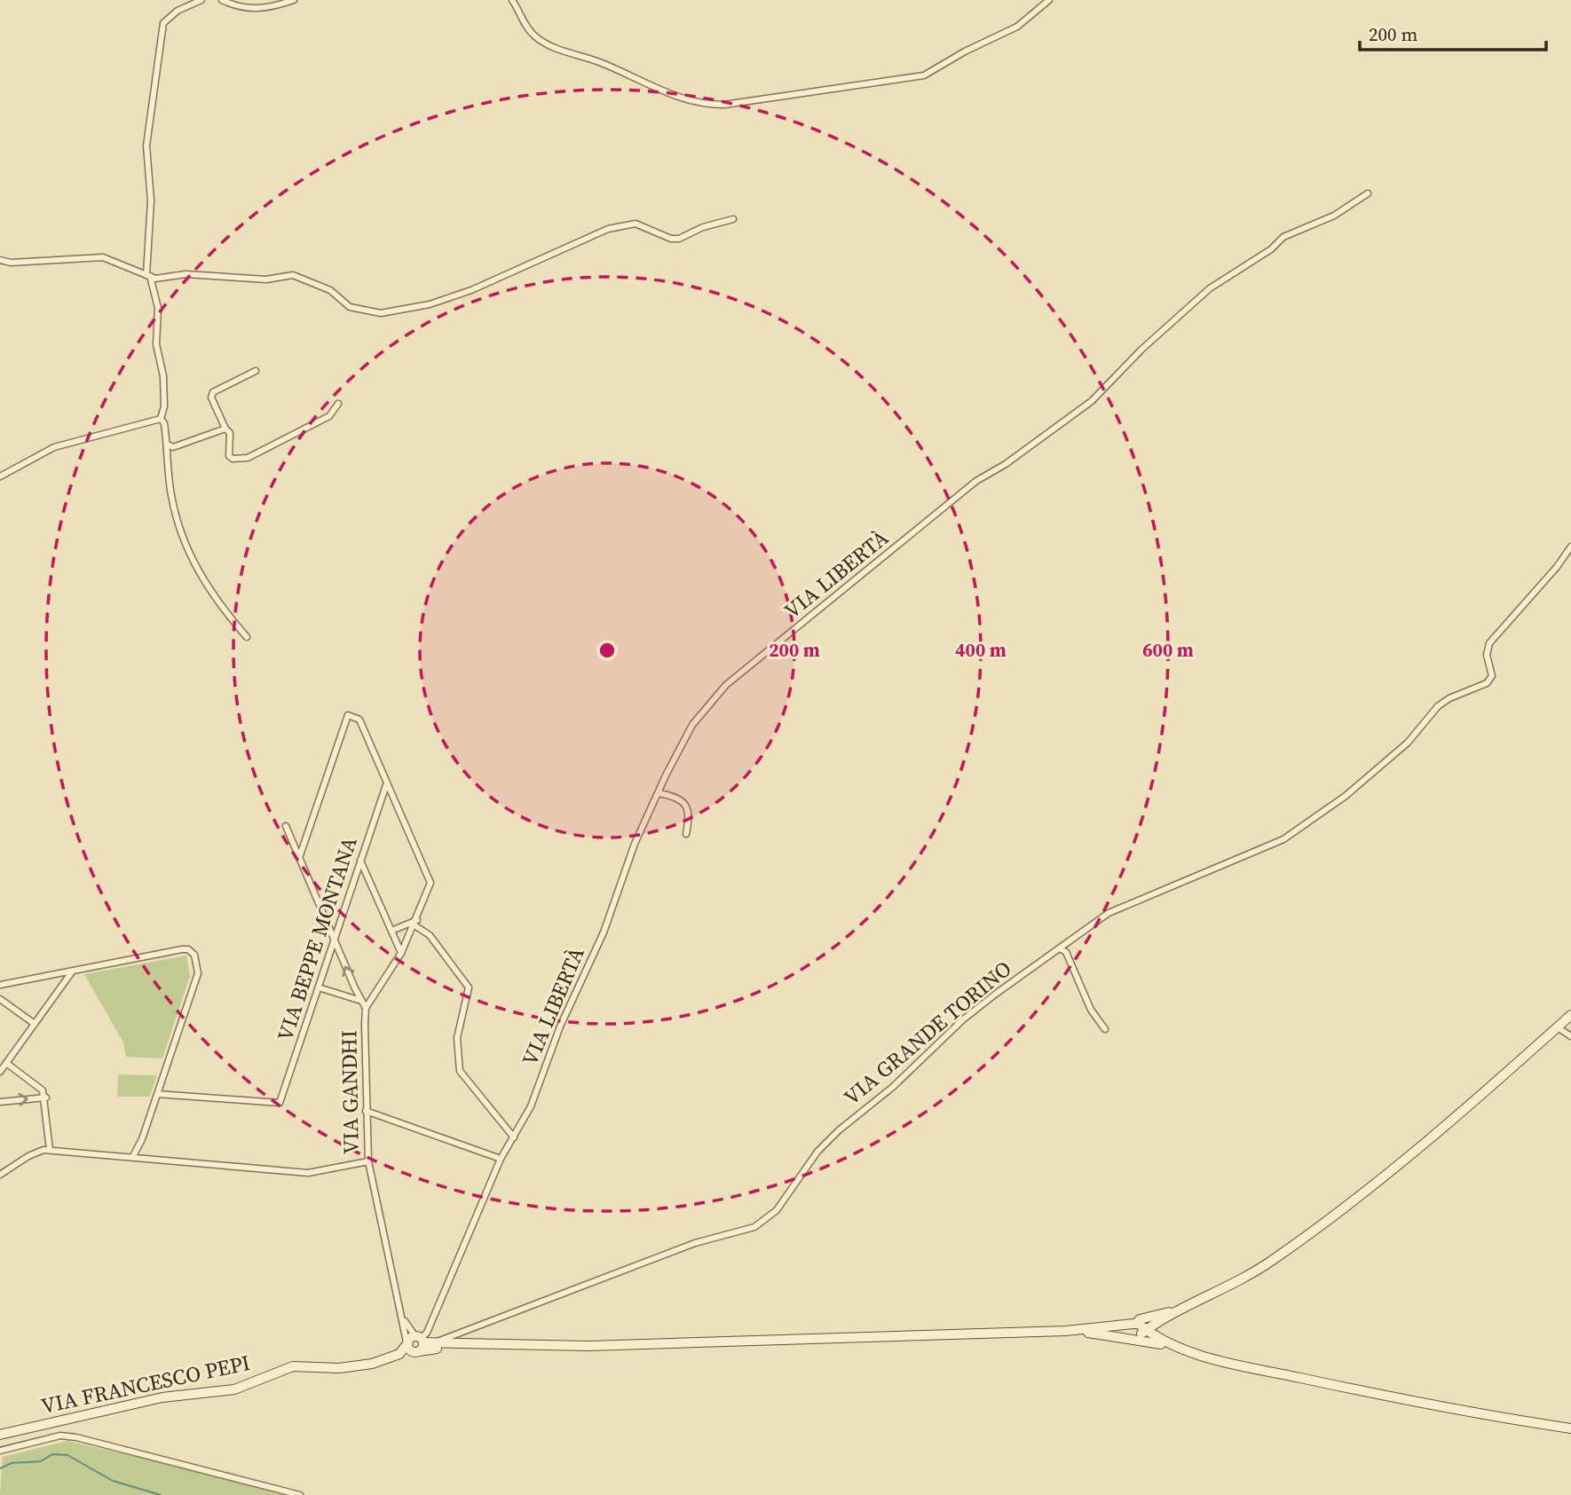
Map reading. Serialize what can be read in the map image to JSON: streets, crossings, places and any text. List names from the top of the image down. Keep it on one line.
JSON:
{"streets":{"main road":["VIA FRANCESCO PEPI"],"street":["VIA LIBERTÀ","VIA BEPPE MONTANA","VIA GRANDE TORINO","VIA GANDHI"]},"crossings":[["VIA LIBERTÀ","VIA GANDHI"],["VIA LIBERTÀ","VIA FRANCESCO PEPI"],["VIA BEPPE MONTANA","VIA GANDHI"],["VIA GANDHI","VIA FRANCESCO PEPI"]],"scale_bar":"200 m","rings":["200 m","400 m","600 m"]}
